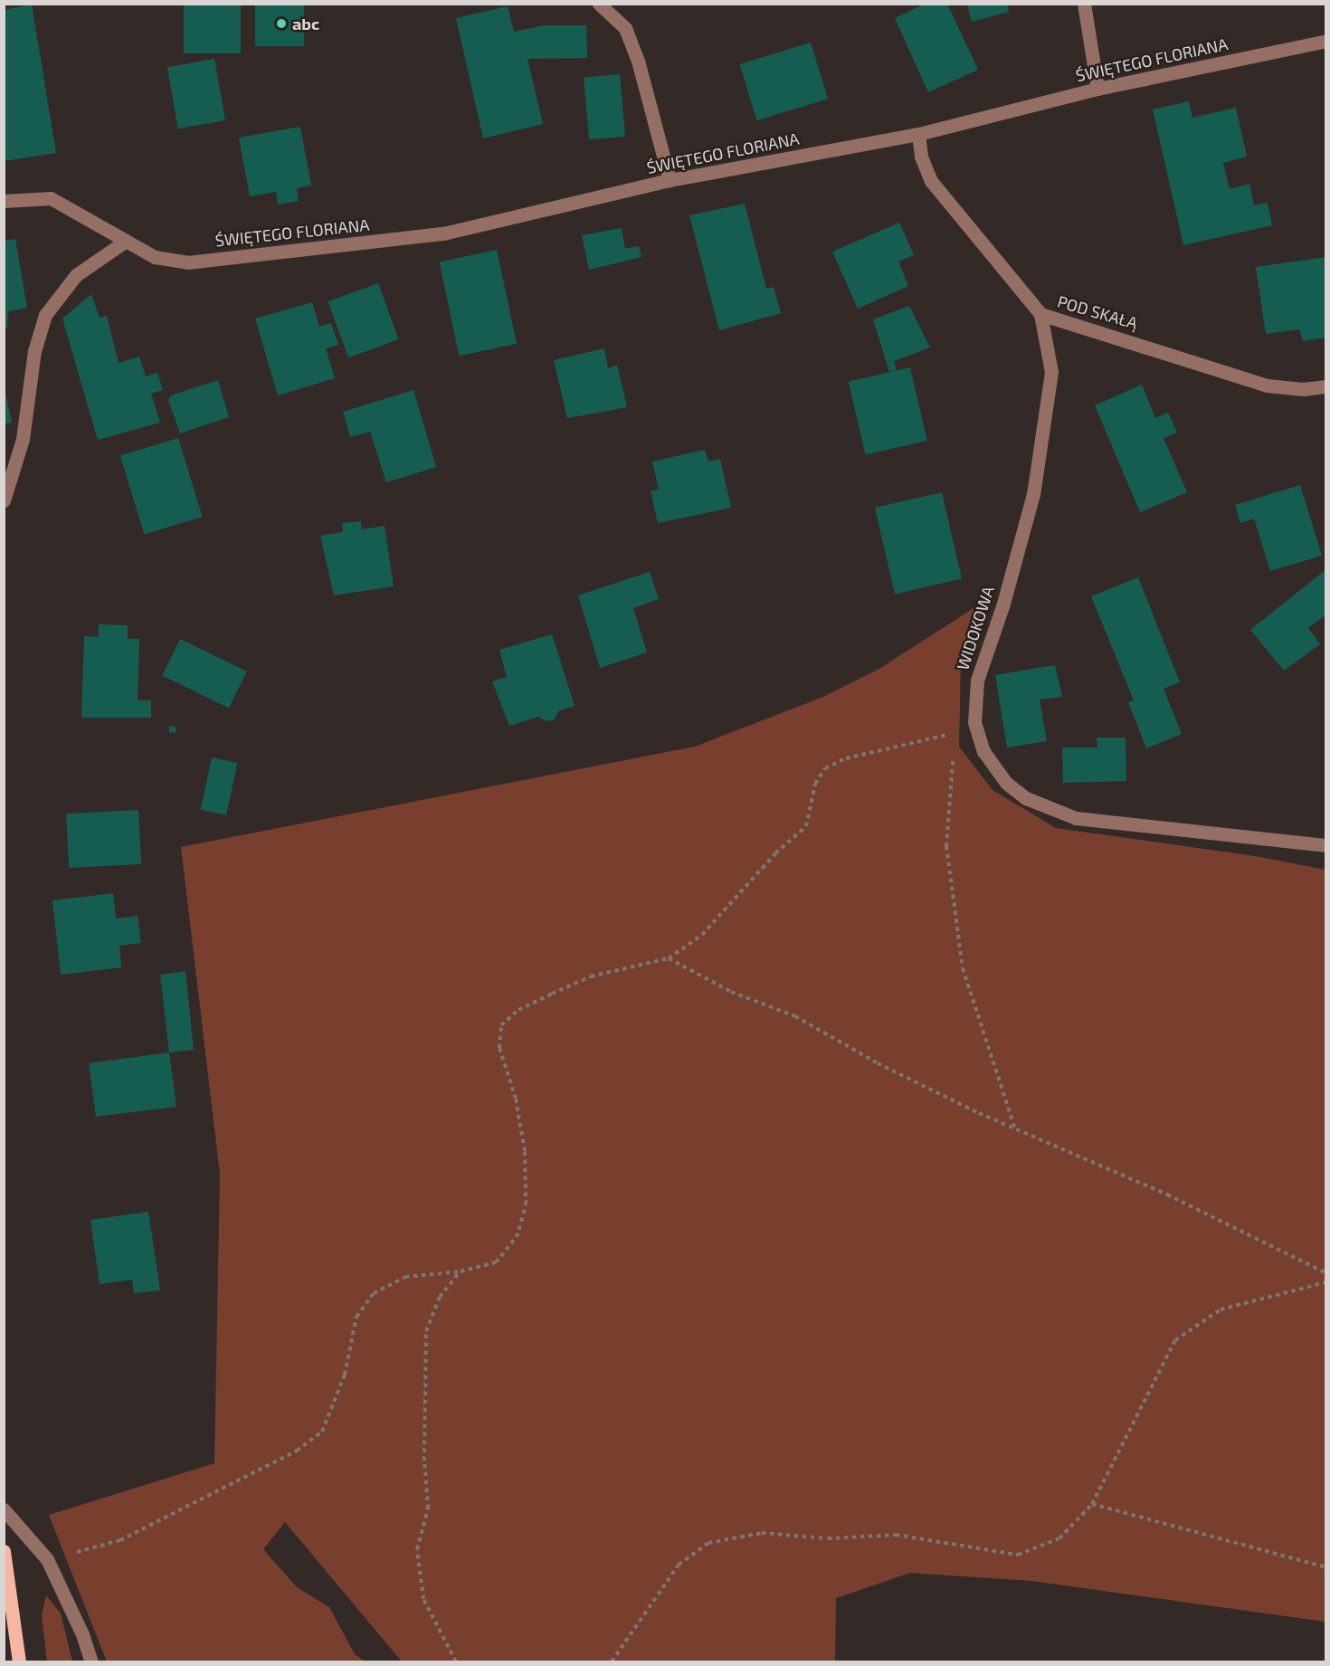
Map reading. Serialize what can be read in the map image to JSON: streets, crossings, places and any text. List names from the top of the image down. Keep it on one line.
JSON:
{"streets":{"street":["ŚWIĘTEGO FLORIANA","POD SKAŁĄ","WIDOKOWA"]},"crossings":[["ŚWIĘTEGO FLORIANA","POD SKAŁĄ"],["POD SKAŁĄ","WIDOKOWA"]],"places":["abc"]}
